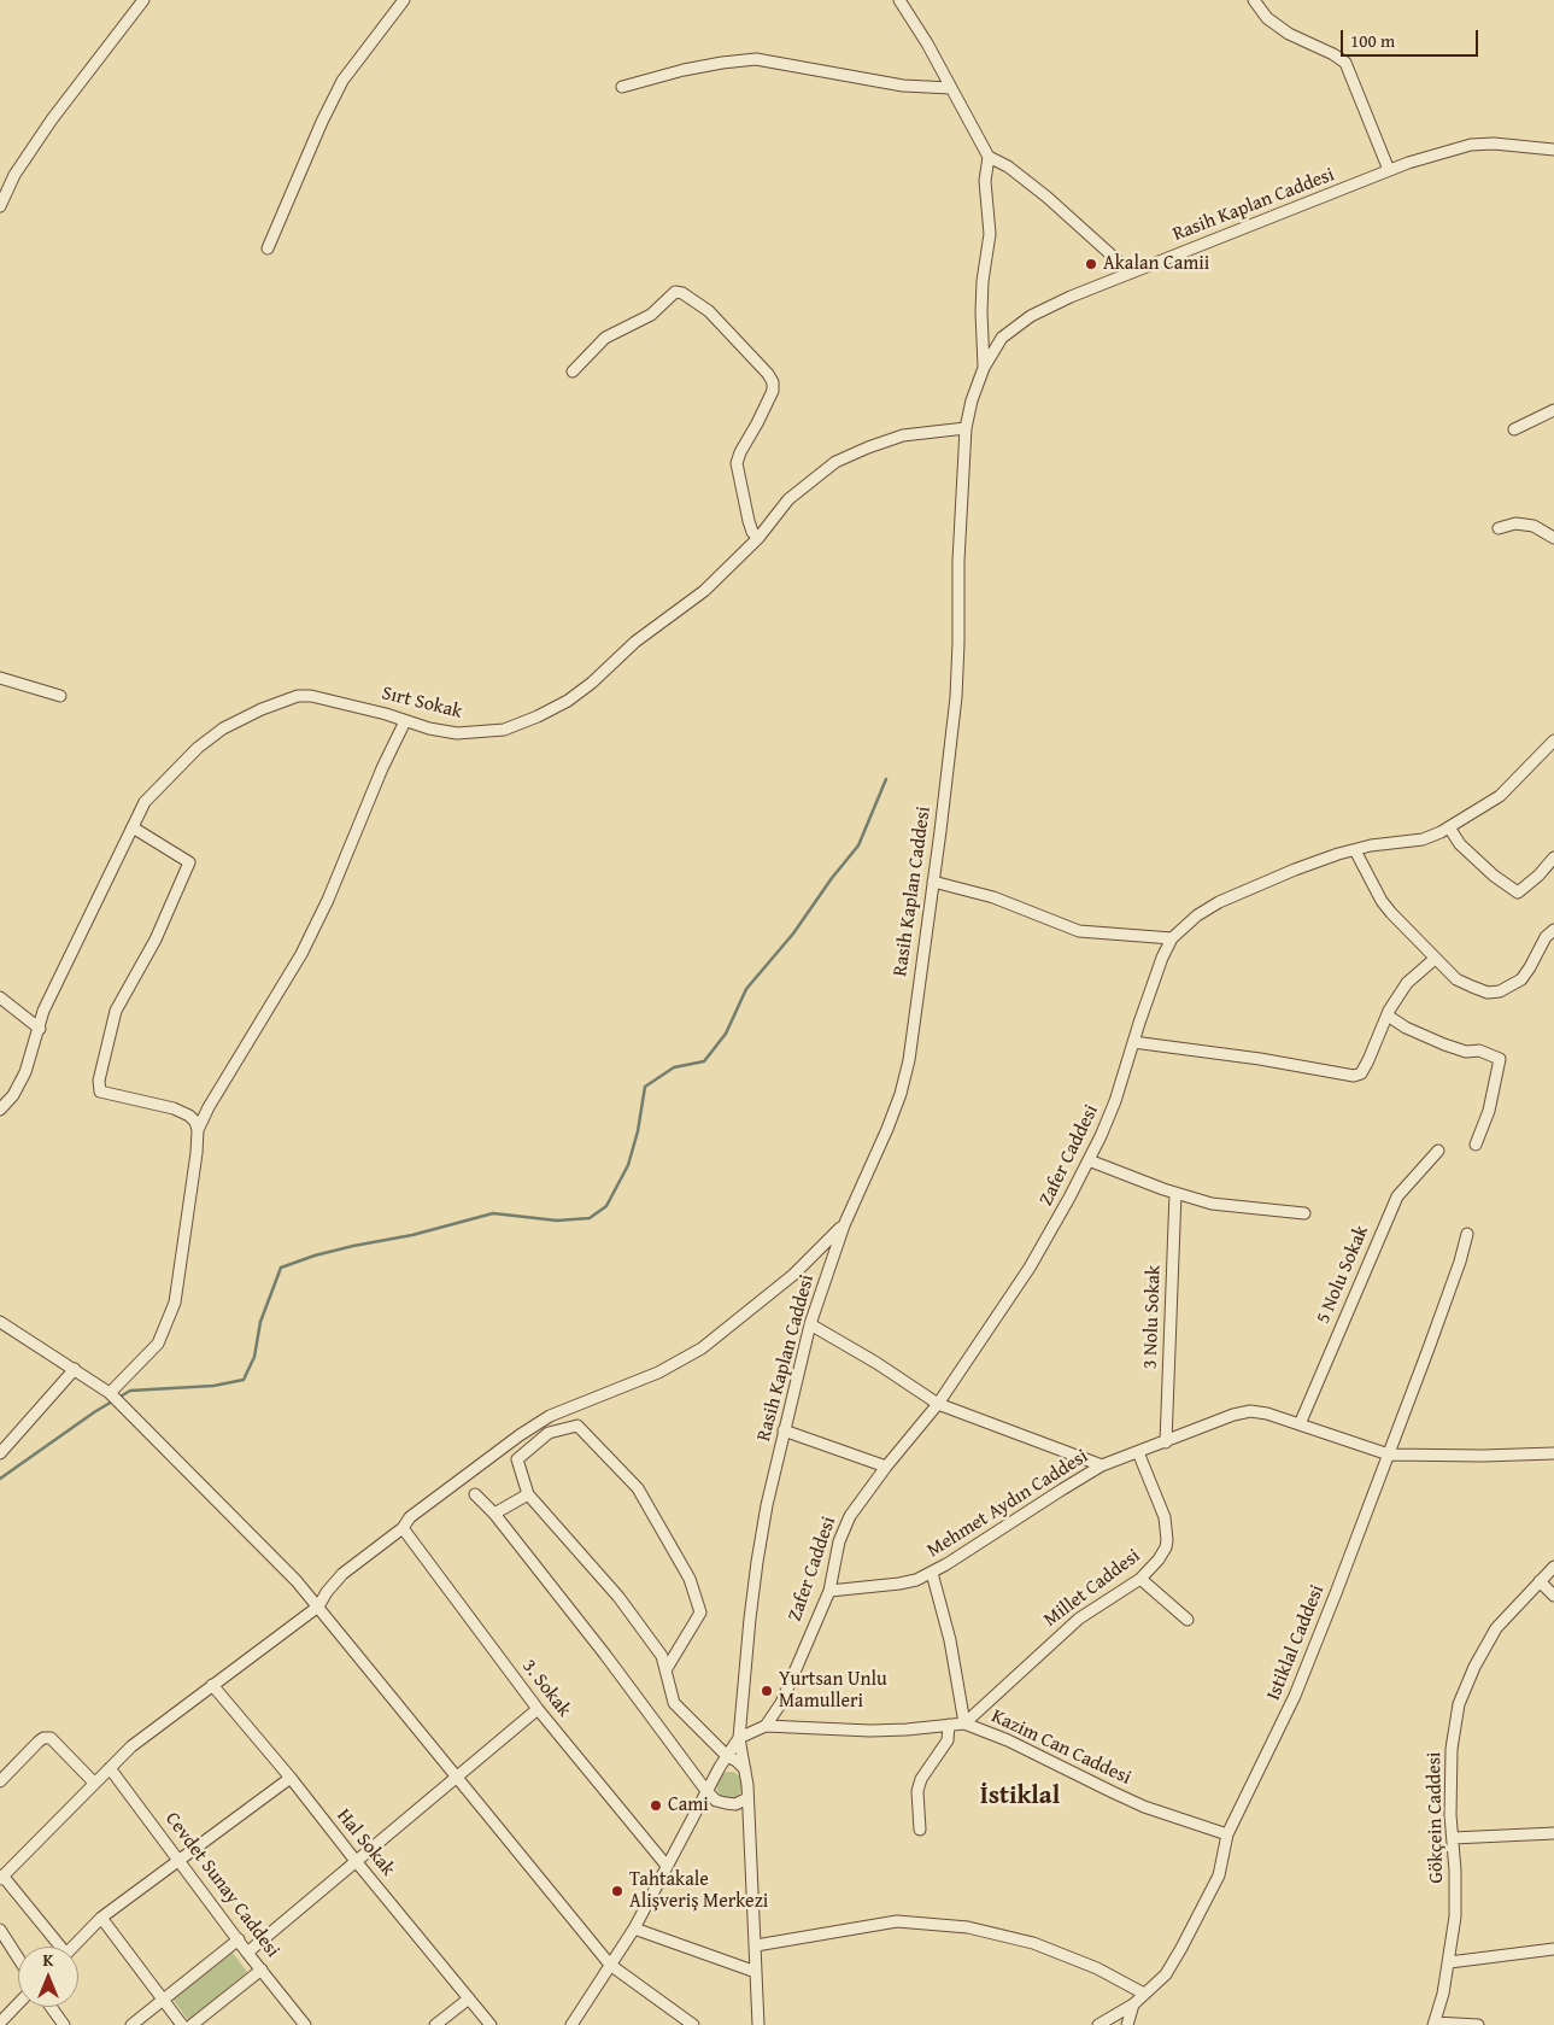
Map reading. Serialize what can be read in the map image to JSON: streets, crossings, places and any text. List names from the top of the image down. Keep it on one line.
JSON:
{"streets":{"street":["Rasih Kaplan Caddesi","Sırt Sokak","Zafer Caddesi","5 Nolu Sokak","3 Nolu Sokak","Mehmet Aydın Caddesi","Millet Caddesi","Istiklal Caddesi","3. Sokak","Kazim Can Caddesi","Gökçein Caddesi","Hal Sokak","Cevdet Sunay Caddesi"]},"crossings":[["Rasih Kaplan Caddesi","Sırt Sokak"],["Rasih Kaplan Caddesi","Zafer Caddesi"],["Zafer Caddesi","Mehmet Aydın Caddesi"],["Zafer Caddesi","Kazim Can Caddesi"],["5 Nolu Sokak","Mehmet Aydın Caddesi"],["3 Nolu Sokak","Mehmet Aydın Caddesi"],["Mehmet Aydın Caddesi","Millet Caddesi"],["Mehmet Aydın Caddesi","Istiklal Caddesi"],["Millet Caddesi","Kazim Can Caddesi"],["Istiklal Caddesi","Kazim Can Caddesi"]],"districts":["İstiklal"],"places":["Akalan Camii","Yurtsan Unlu Mamulleri","Cami","Tahtakale Alişveriş Merkezi"],"scale_bar":"100 m","north":"top"}
